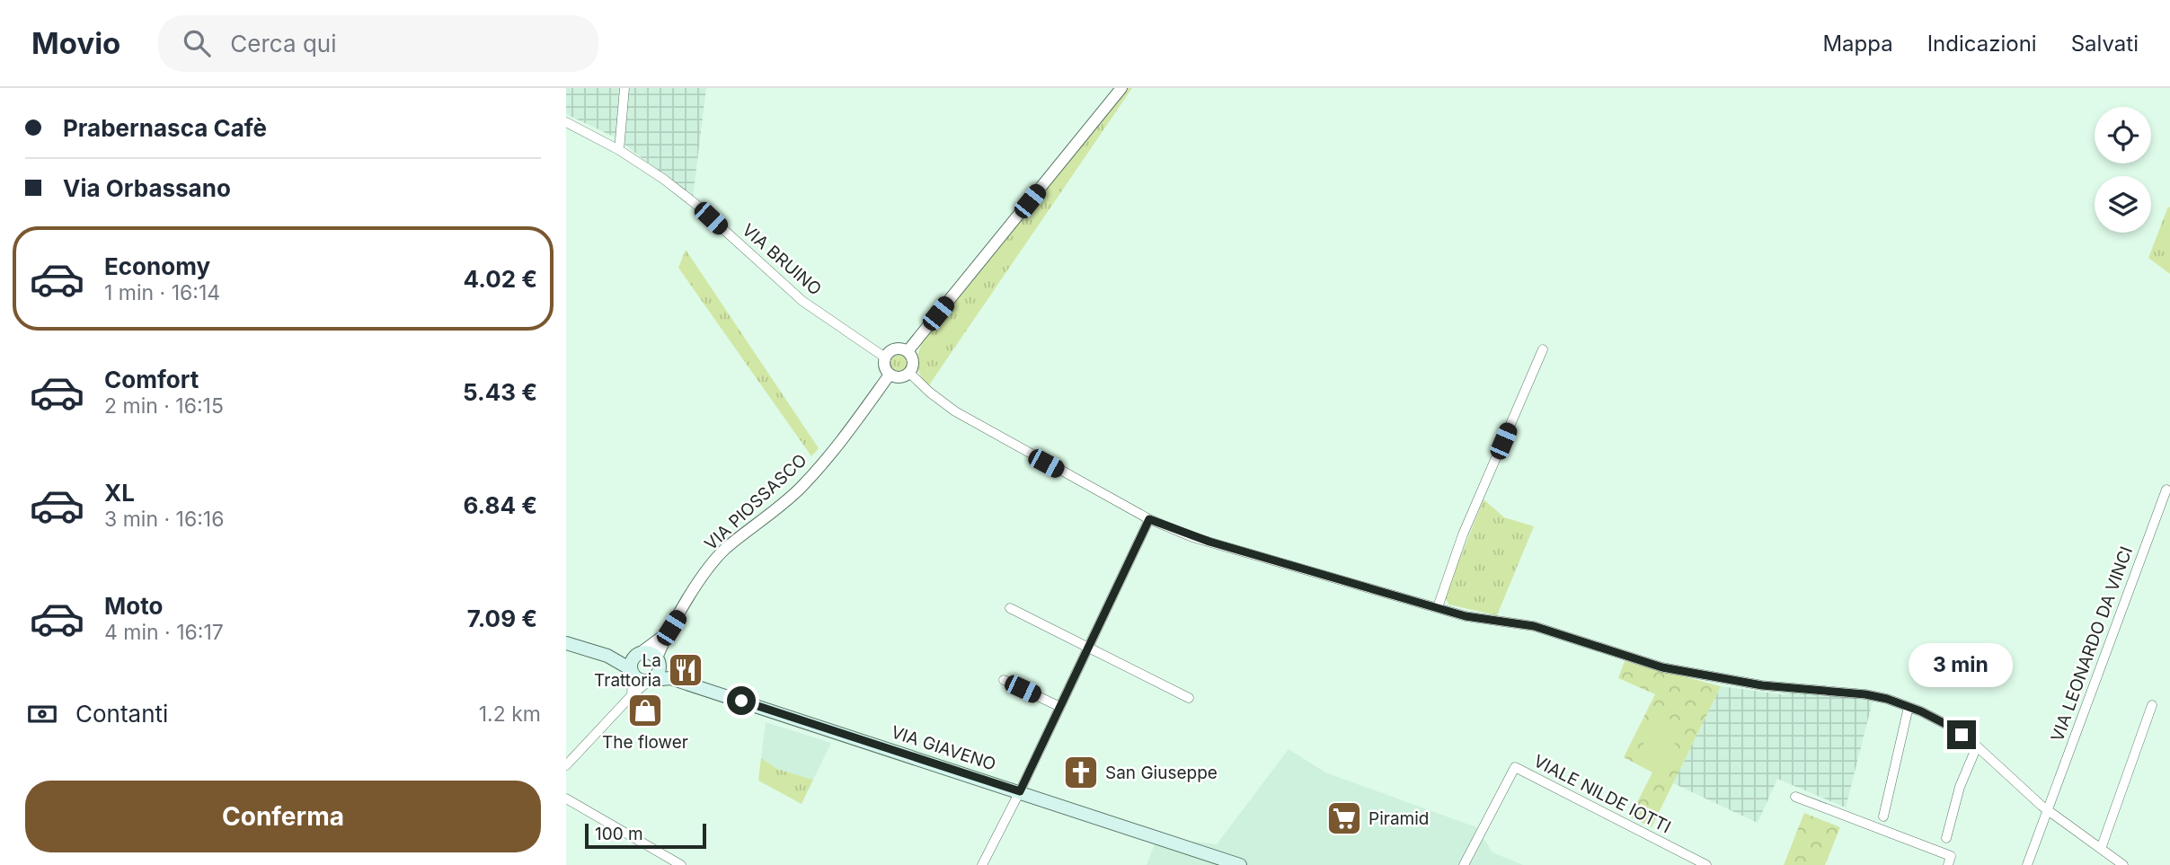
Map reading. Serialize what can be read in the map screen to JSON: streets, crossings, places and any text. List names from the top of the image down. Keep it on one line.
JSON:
{"streets":{"main road":["VIA GIAVENO"],"street":["VIA BRUINO","VIA PIOSSASCO","VIA LEONARDO DA VINCI","VIALE NILDE IOTTI"]},"crossings":[["VIA BRUINO","VIA PIOSSASCO"],["VIA PIOSSASCO","VIA GIAVENO"]],"places":{"restaurant":["La Trattoria"],"shop":["The flower"],"church":["San Giuseppe"],"supermarket":["Piramid"]},"scale_bar":"100 m","page":{"header":"Movio","search":"Cerca qui","nav":["Mappa","Indicazioni","Salvati"],"banner":["Prabernasca Cafè","Via Orbassano"],"list":[{"name":"Economy","note":"1 min · 16:14","value":"4.02 €"},{"name":"Comfort","note":"2 min · 16:15","value":"5.43 €"},{"name":"XL","note":"3 min · 16:16","value":"6.84 €"},{"name":"Moto","note":"4 min · 16:17","value":"7.09 €"}],"bubble":"3 min","pay":["Contanti","1.2 km"],"buttons":"Conferma","scale":"100 m"}}
